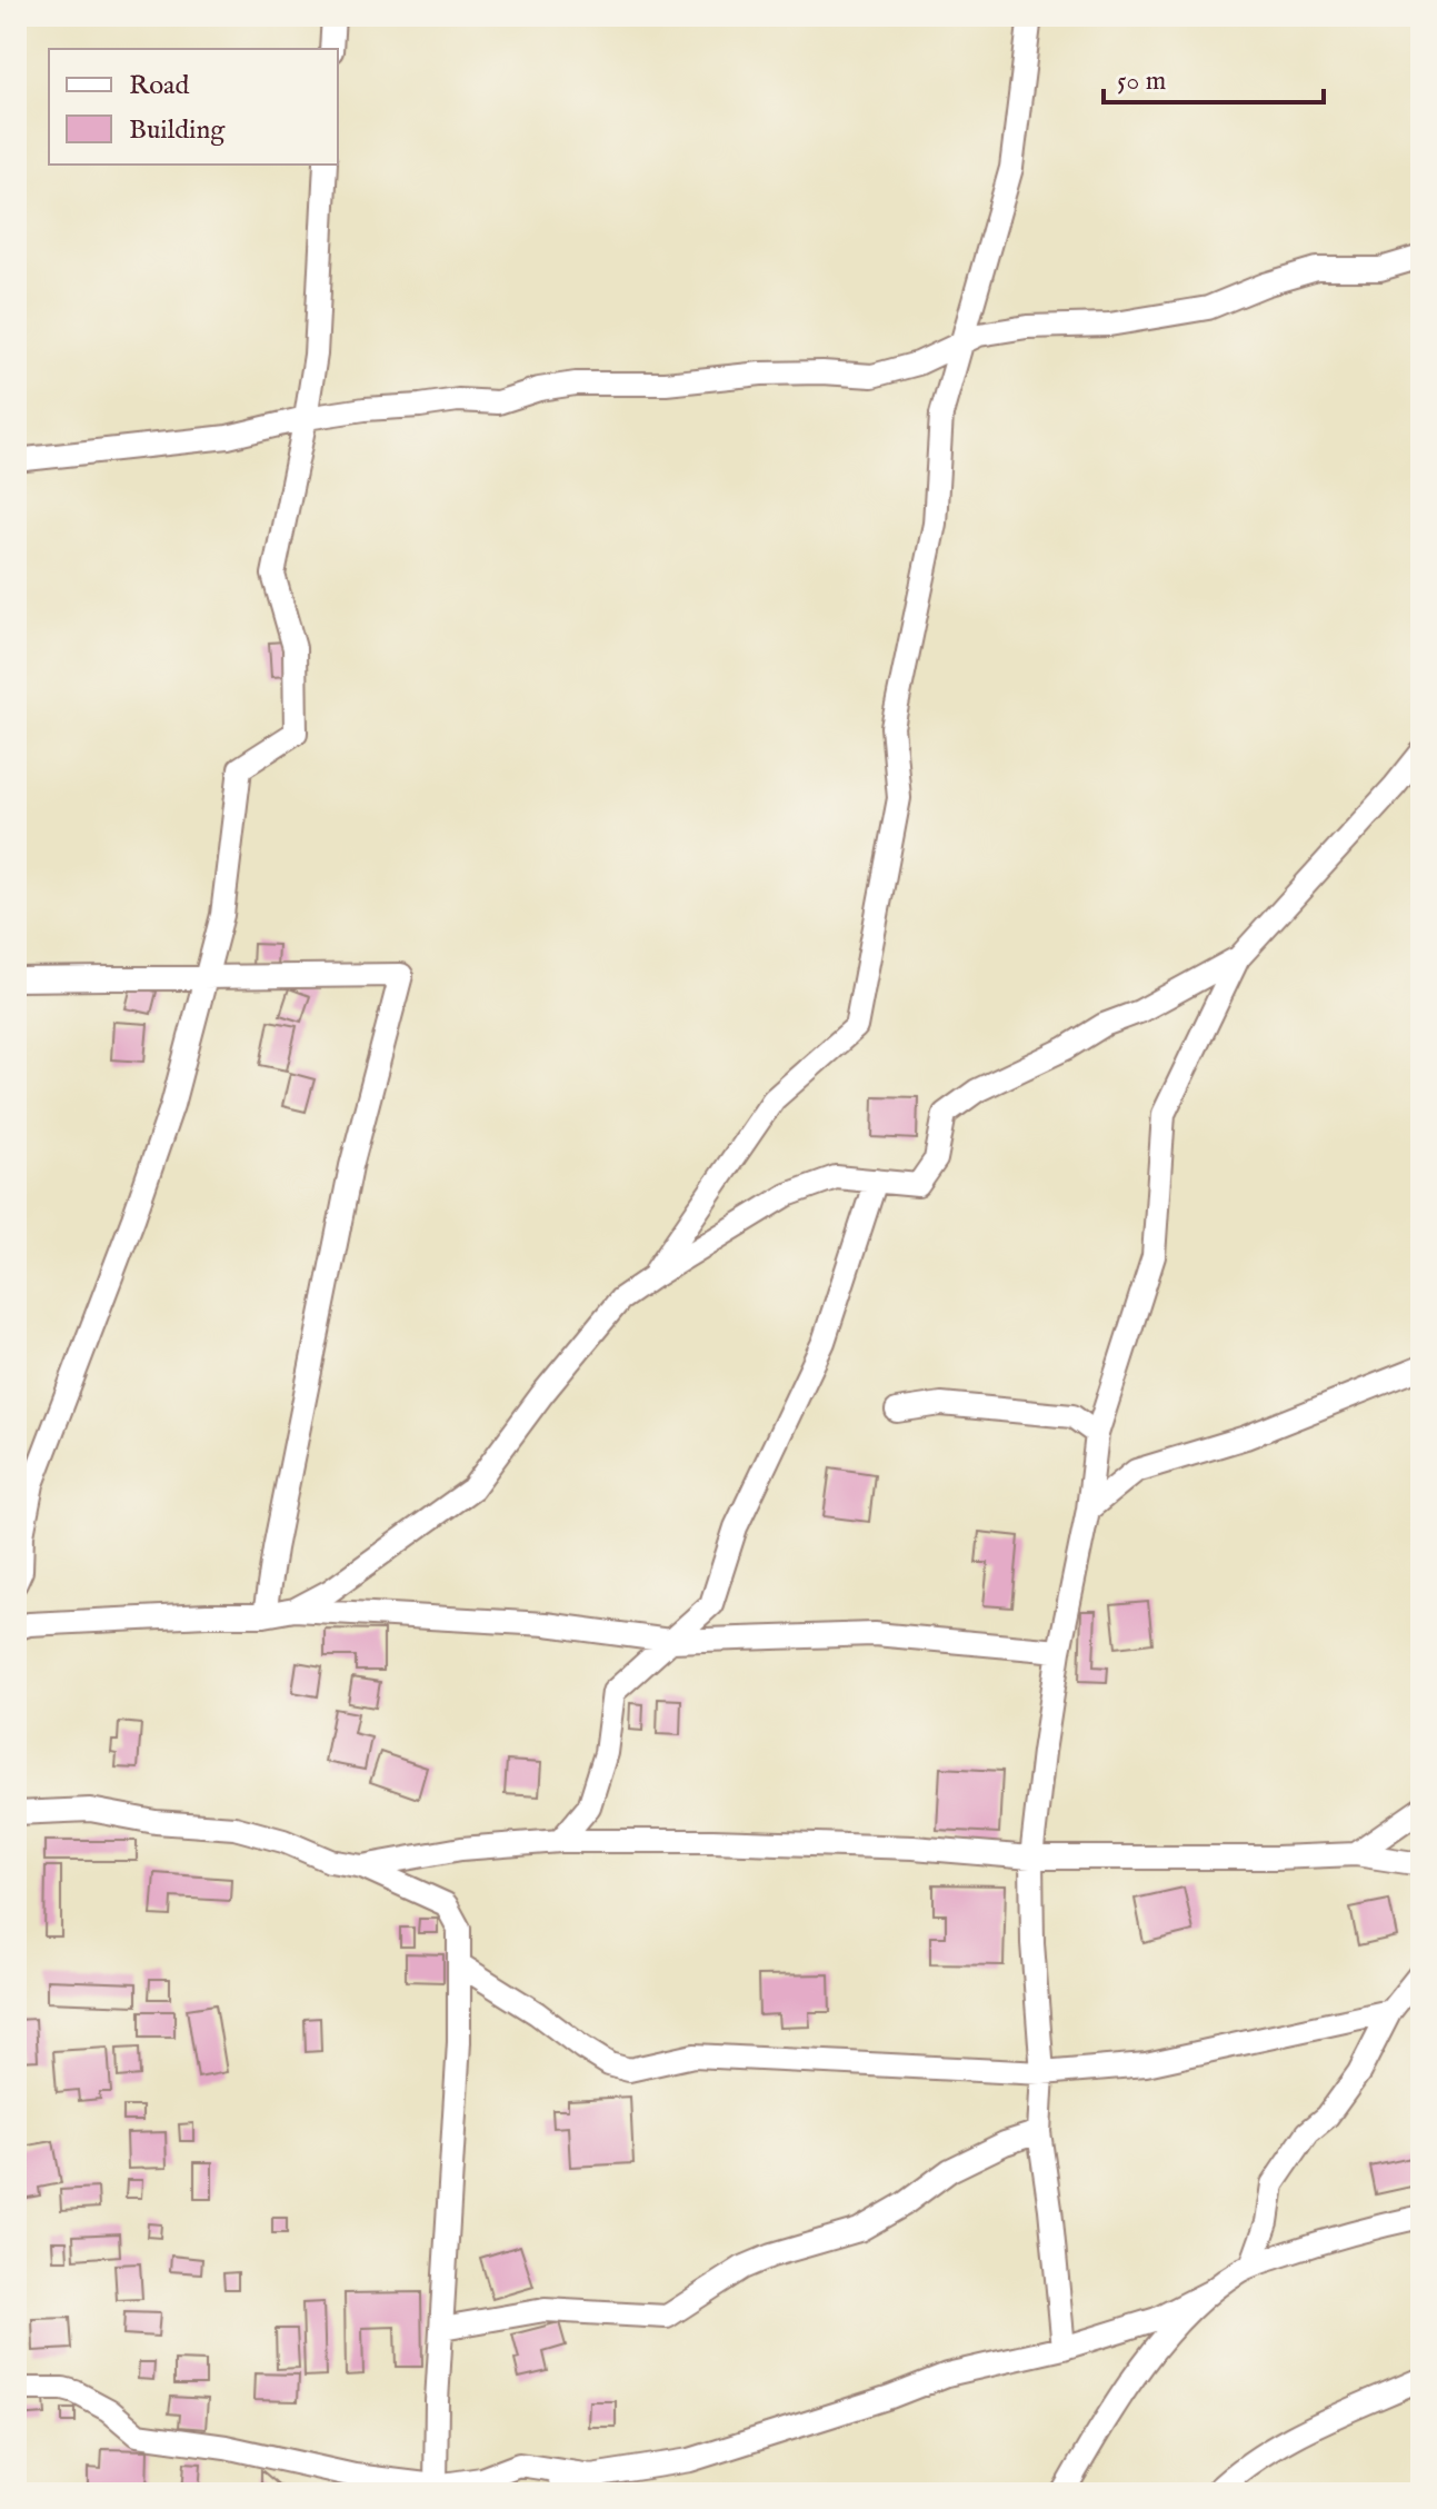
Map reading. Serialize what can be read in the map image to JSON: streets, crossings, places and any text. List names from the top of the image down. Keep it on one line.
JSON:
{"legend":["Road","Building"],"scale_bar":"50 m"}
